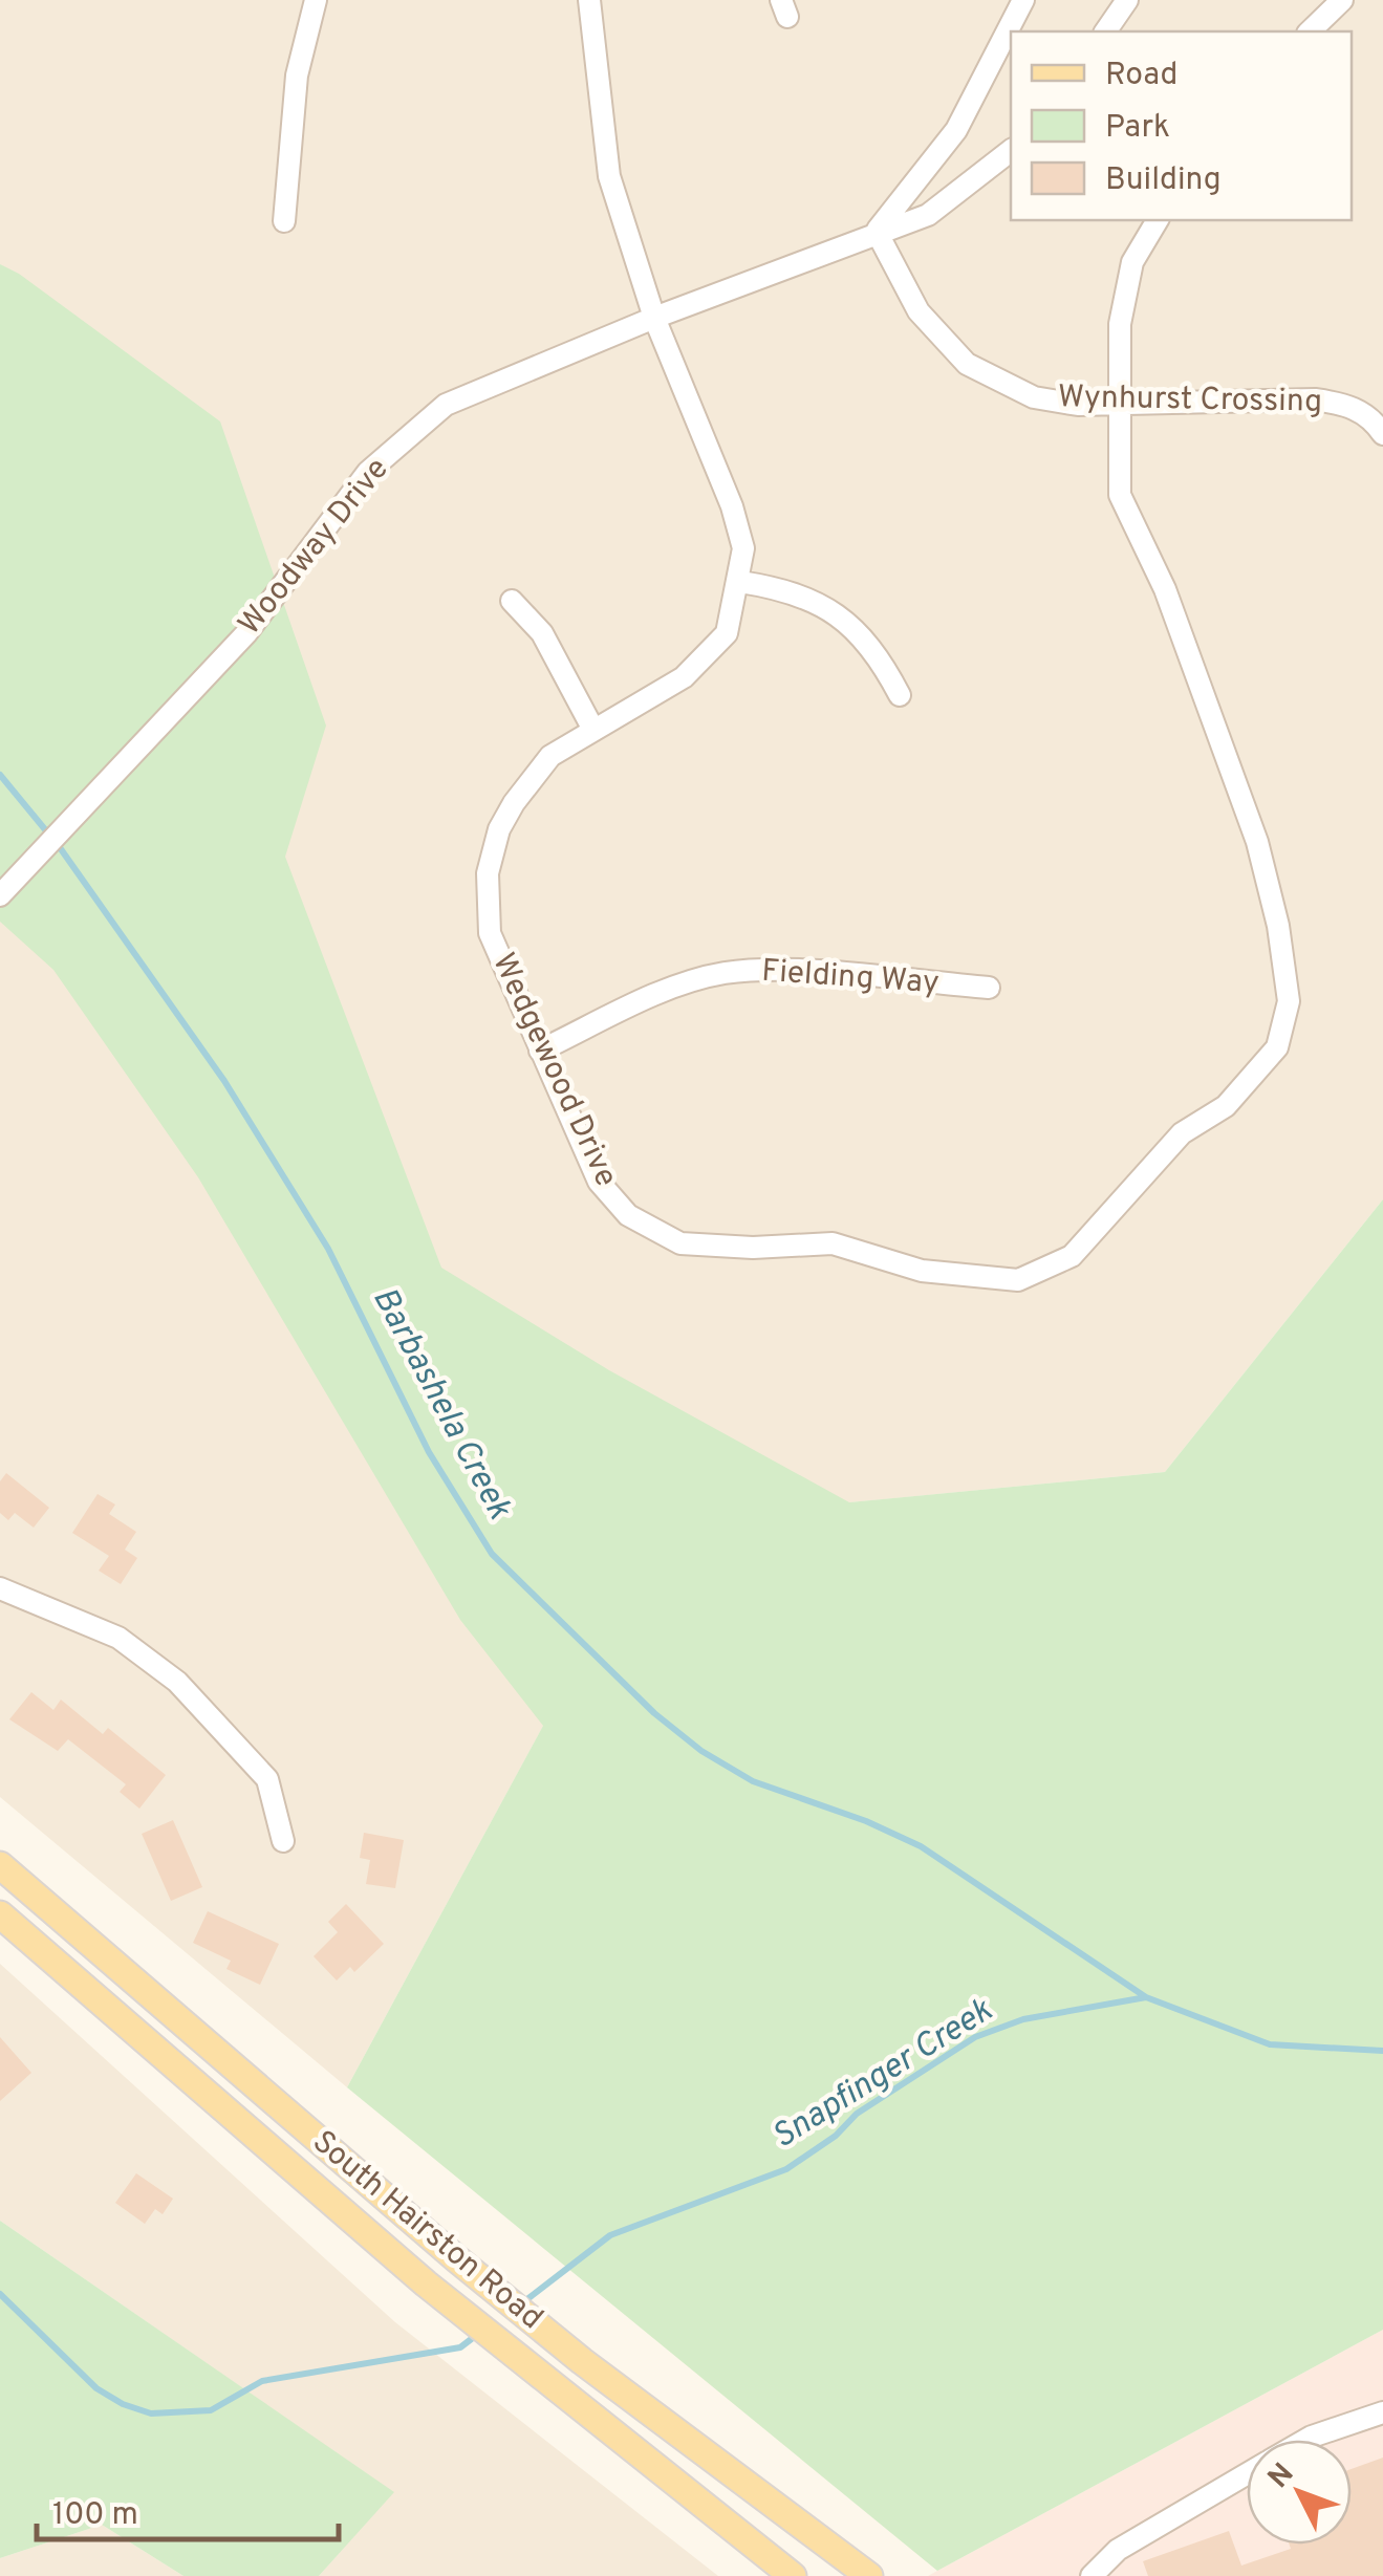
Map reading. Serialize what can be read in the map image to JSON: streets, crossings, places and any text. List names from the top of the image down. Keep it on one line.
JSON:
{"streets":{"main road":["South Hairston Road"],"street":["Wynhurst Crossing","Woodway Drive","Fielding Way","Wedgewood Drive"]},"crossings":[["Wynhurst Crossing","Woodway Drive"],["Wynhurst Crossing","Wedgewood Drive"],["Woodway Drive","Wedgewood Drive"],["Fielding Way","Wedgewood Drive"]],"water":["Barbashela Creek","Snapfinger Creek"],"legend":["Road","Park","Building"],"scale_bar":"100 m","north":"top left"}
